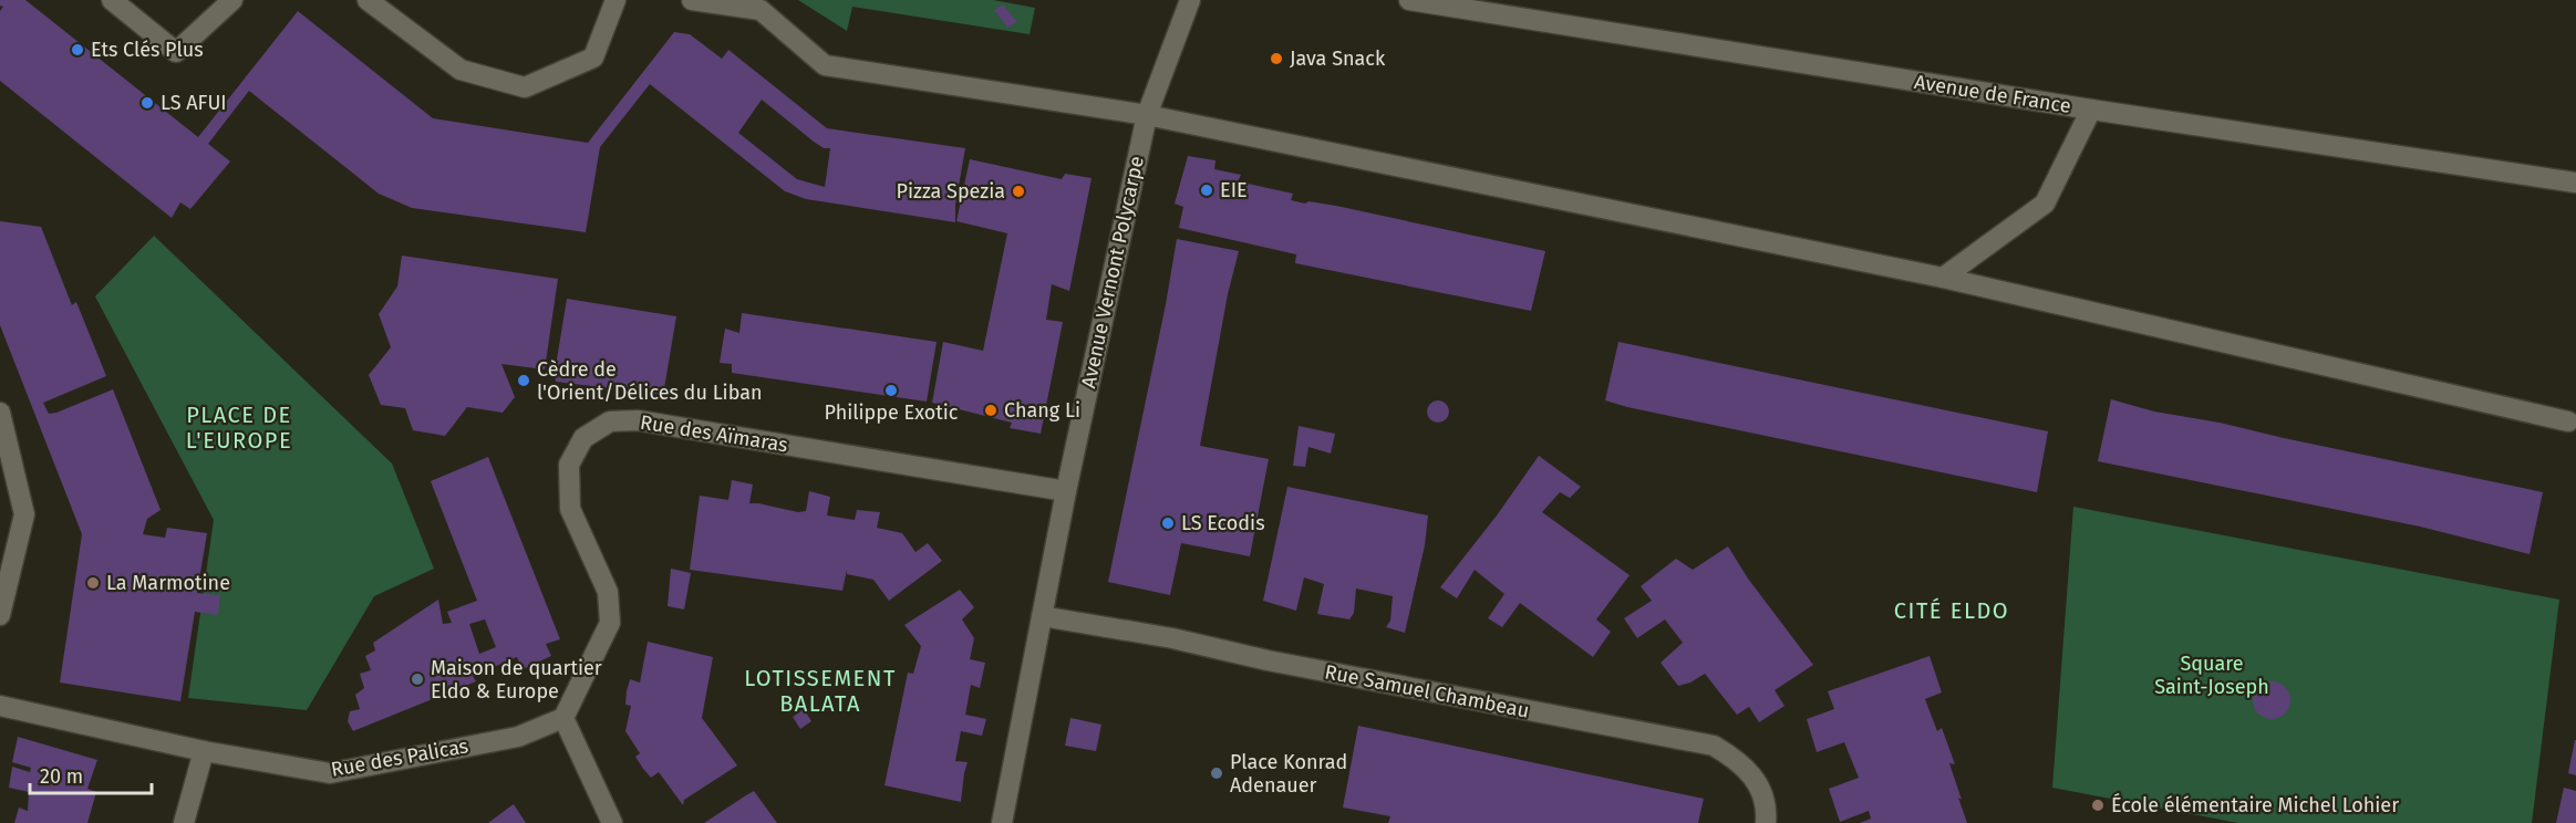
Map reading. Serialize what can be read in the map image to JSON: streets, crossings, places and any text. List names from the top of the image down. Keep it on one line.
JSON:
{"streets":{"street":["Avenue de France","Avenue Vernont Polycarpe","Rue des Aïmaras","Rue Samuel Chambeau","Rue des Palicas"]},"crossings":[["Avenue Vernont Polycarpe","Rue des Aïmaras"],["Avenue Vernont Polycarpe","Rue Samuel Chambeau"],["Rue des Aïmaras","Rue des Palicas"]],"districts":["PLACE DE L'EUROPE","CITÉ ELDO","LOTISSEMENT BALATA"],"parks":["Square Saint-Joseph"],"places":["Ets Clés Plus","Java Snack","LS AFUI","EIE","Pizza Spezia","Cèdre de l'Orient/Délices du Liban","Philippe Exotic","Chang Li","LS Ecodis","La Marmotine","Maison de quartier Eldo & Europe","Place Konrad Adenauer","École élémentaire Michel Lohier"],"scale_bar":"20 m"}
